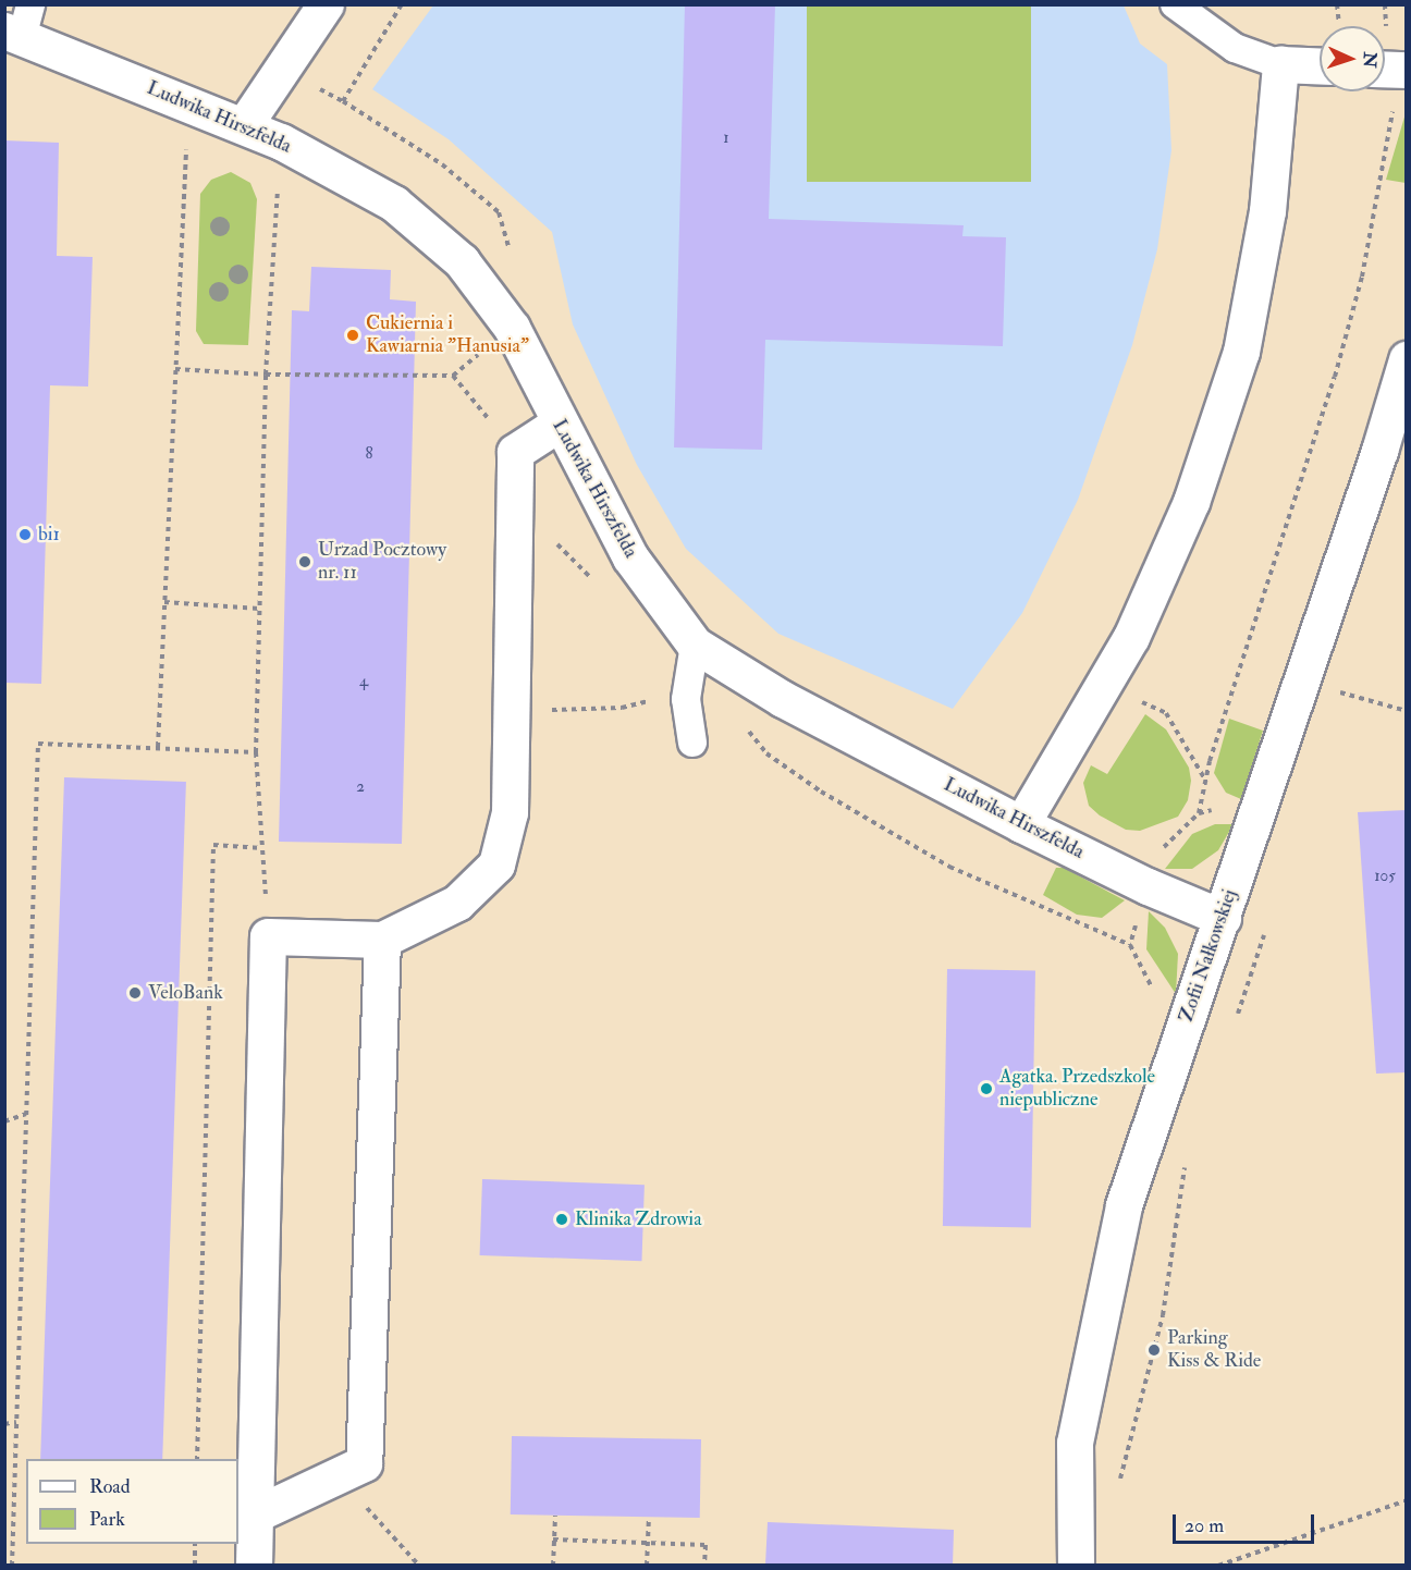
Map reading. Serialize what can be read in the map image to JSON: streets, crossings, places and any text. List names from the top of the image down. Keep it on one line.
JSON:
{"streets":{"street":["Ludwika Hirszfelda","Zofii Nałkowskiej"]},"crossings":[["Ludwika Hirszfelda","Zofii Nałkowskiej"]],"places":["Cukiernia i Kawiarnia \"Hanusia\"","bi1","Urzad Pocztowy nr. 11","VeloBank","Agatka. Przedszkole niepubliczne","Klinika Zdrowia","Parking Kiss & Ride"],"house_numbers":["1","8","4","2","105"],"legend":["Road","Park"],"scale_bar":"20 m","north":"right"}
